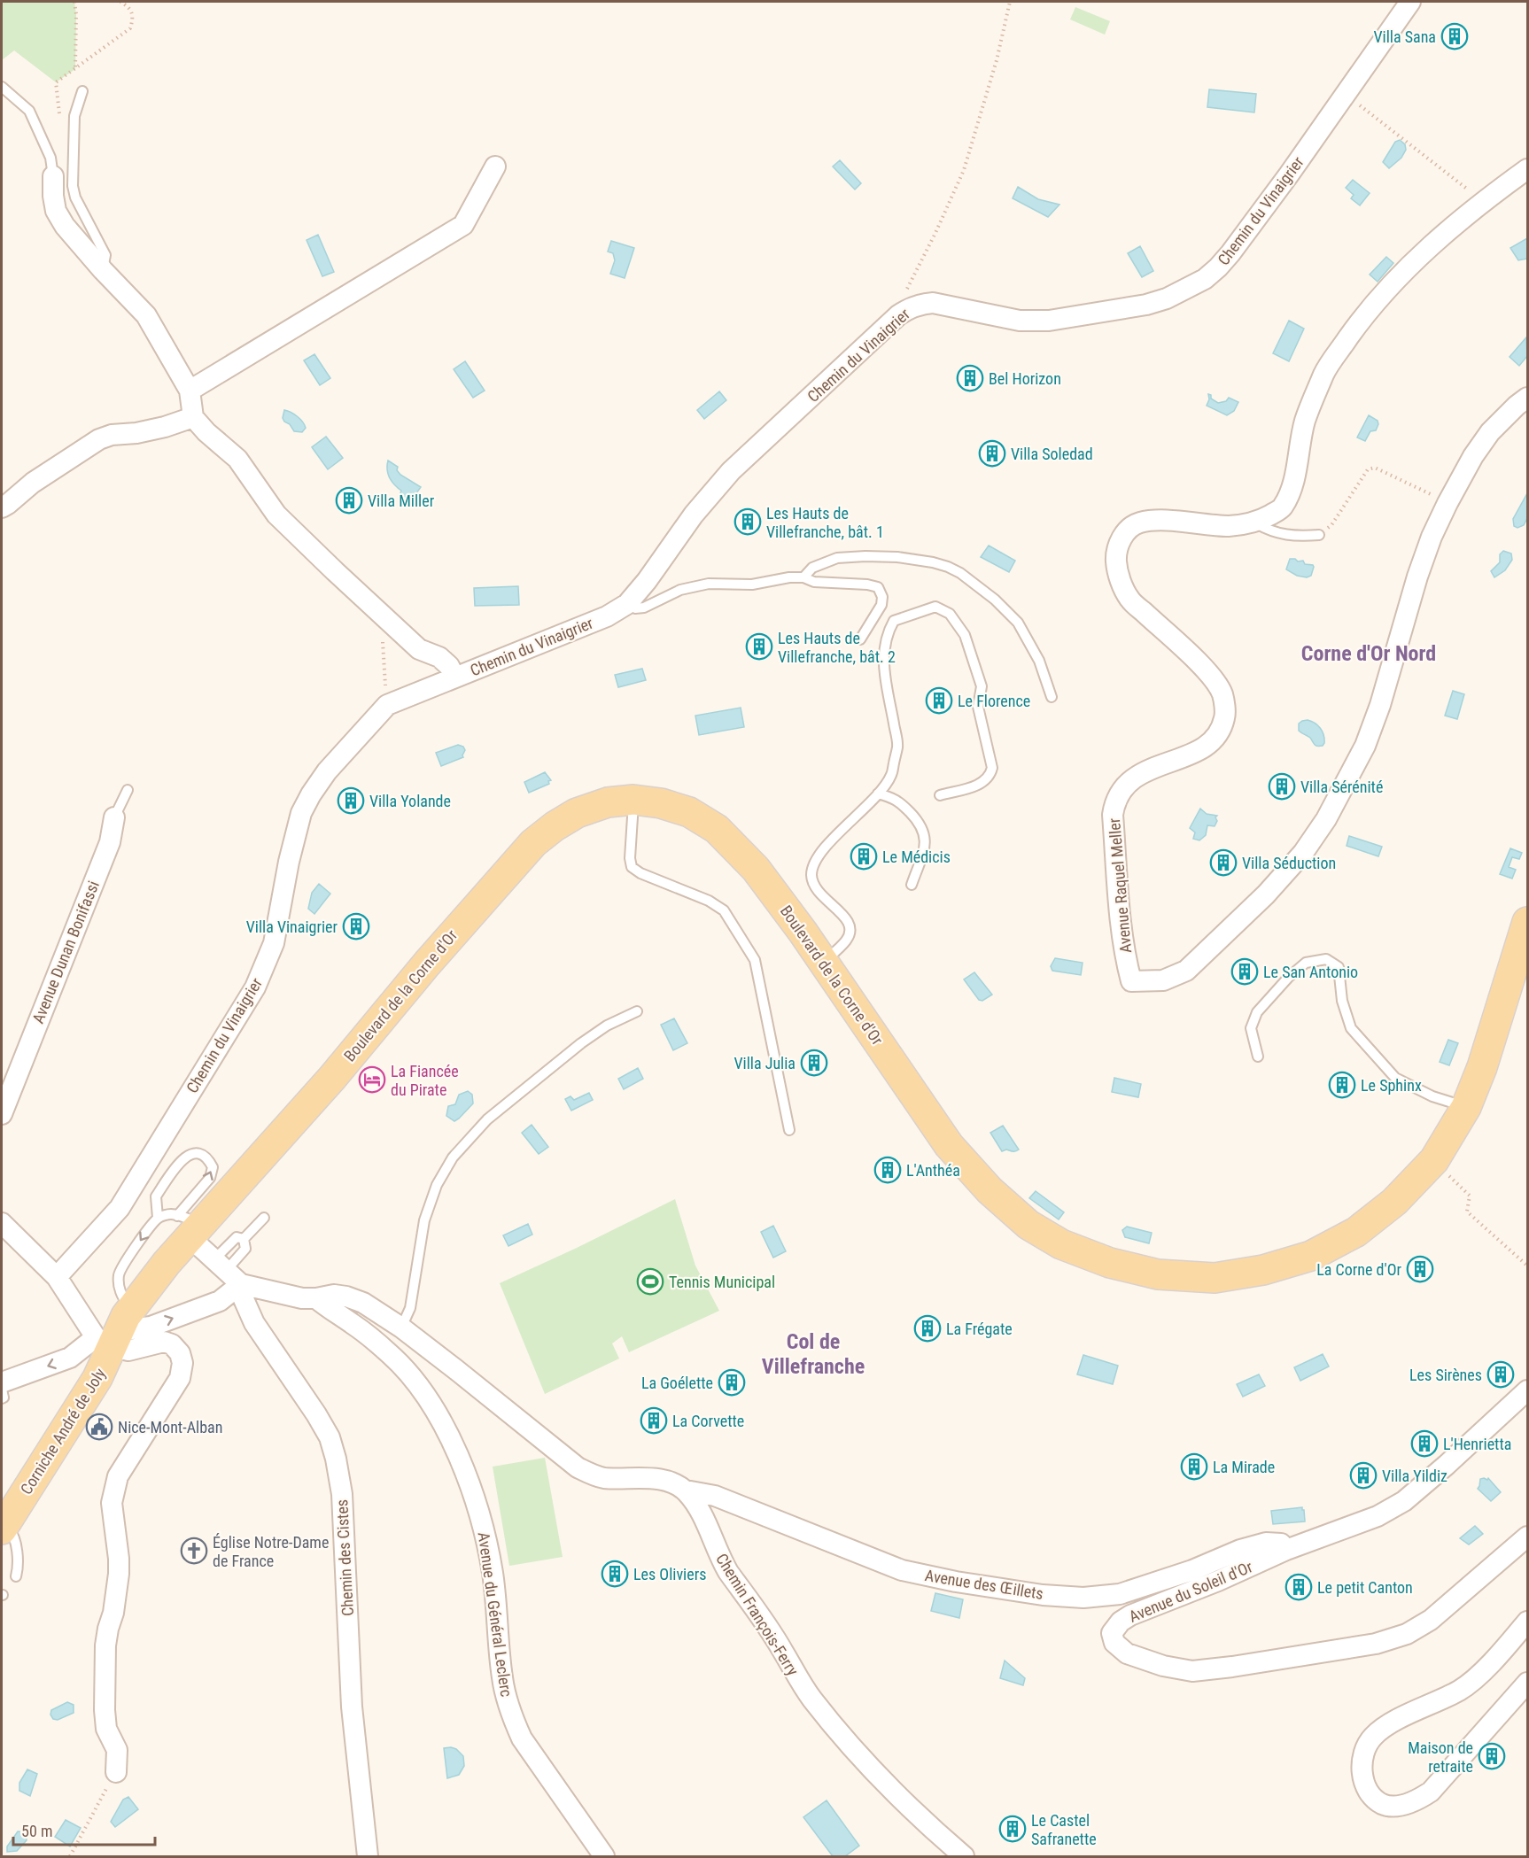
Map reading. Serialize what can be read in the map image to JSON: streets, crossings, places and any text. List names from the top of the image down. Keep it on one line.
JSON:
{"streets":{"main road":["Boulevard de la Corne d'Or","Corniche André de Joly"],"street":["Chemin du Vinaigrier","Avenue Raquel Meller","Avenue Dunan Bonifassi","Chemin des Cistes","Avenue des Œillets","Avenue du Soleil d'Or","Avenue du Général Leclerc","Chemin François-Ferry"]},"crossings":[["Boulevard de la Corne d'Or","Corniche André de Joly"],["Avenue des Œillets","Avenue du Soleil d'Or"],["Avenue des Œillets","Chemin François-Ferry"]],"districts":["Corne d'Or Nord","Col de Villefranche"],"places":{"building":["Villa Sana","Bel Horizon","Villa Soledad","Villa Miller","Les Hauts de Villefranche, bât. 1","Les Hauts de Villefranche, bât. 2","Le Florence","Villa Sérénité","Villa Yolande","Le Médicis","Villa Séduction","Villa Vinaigrier","Le San Antonio","Villa Julia","Le Sphinx","L'Anthéa","La Corne d'Or","La Frégate","Les Sirènes","La Goélette","La Corvette","L'Henrietta","La Mirade","Villa Yildiz","Les Oliviers","Le petit Canton","Maison de retraite","Le Castel Safranette"],"hotel":["La Fiancée du Pirate"],"sports":["Tennis Municipal"],"public building":["Nice-Mont-Alban"],"church":["Église Notre-Dame de France"]},"scale_bar":"50 m"}
